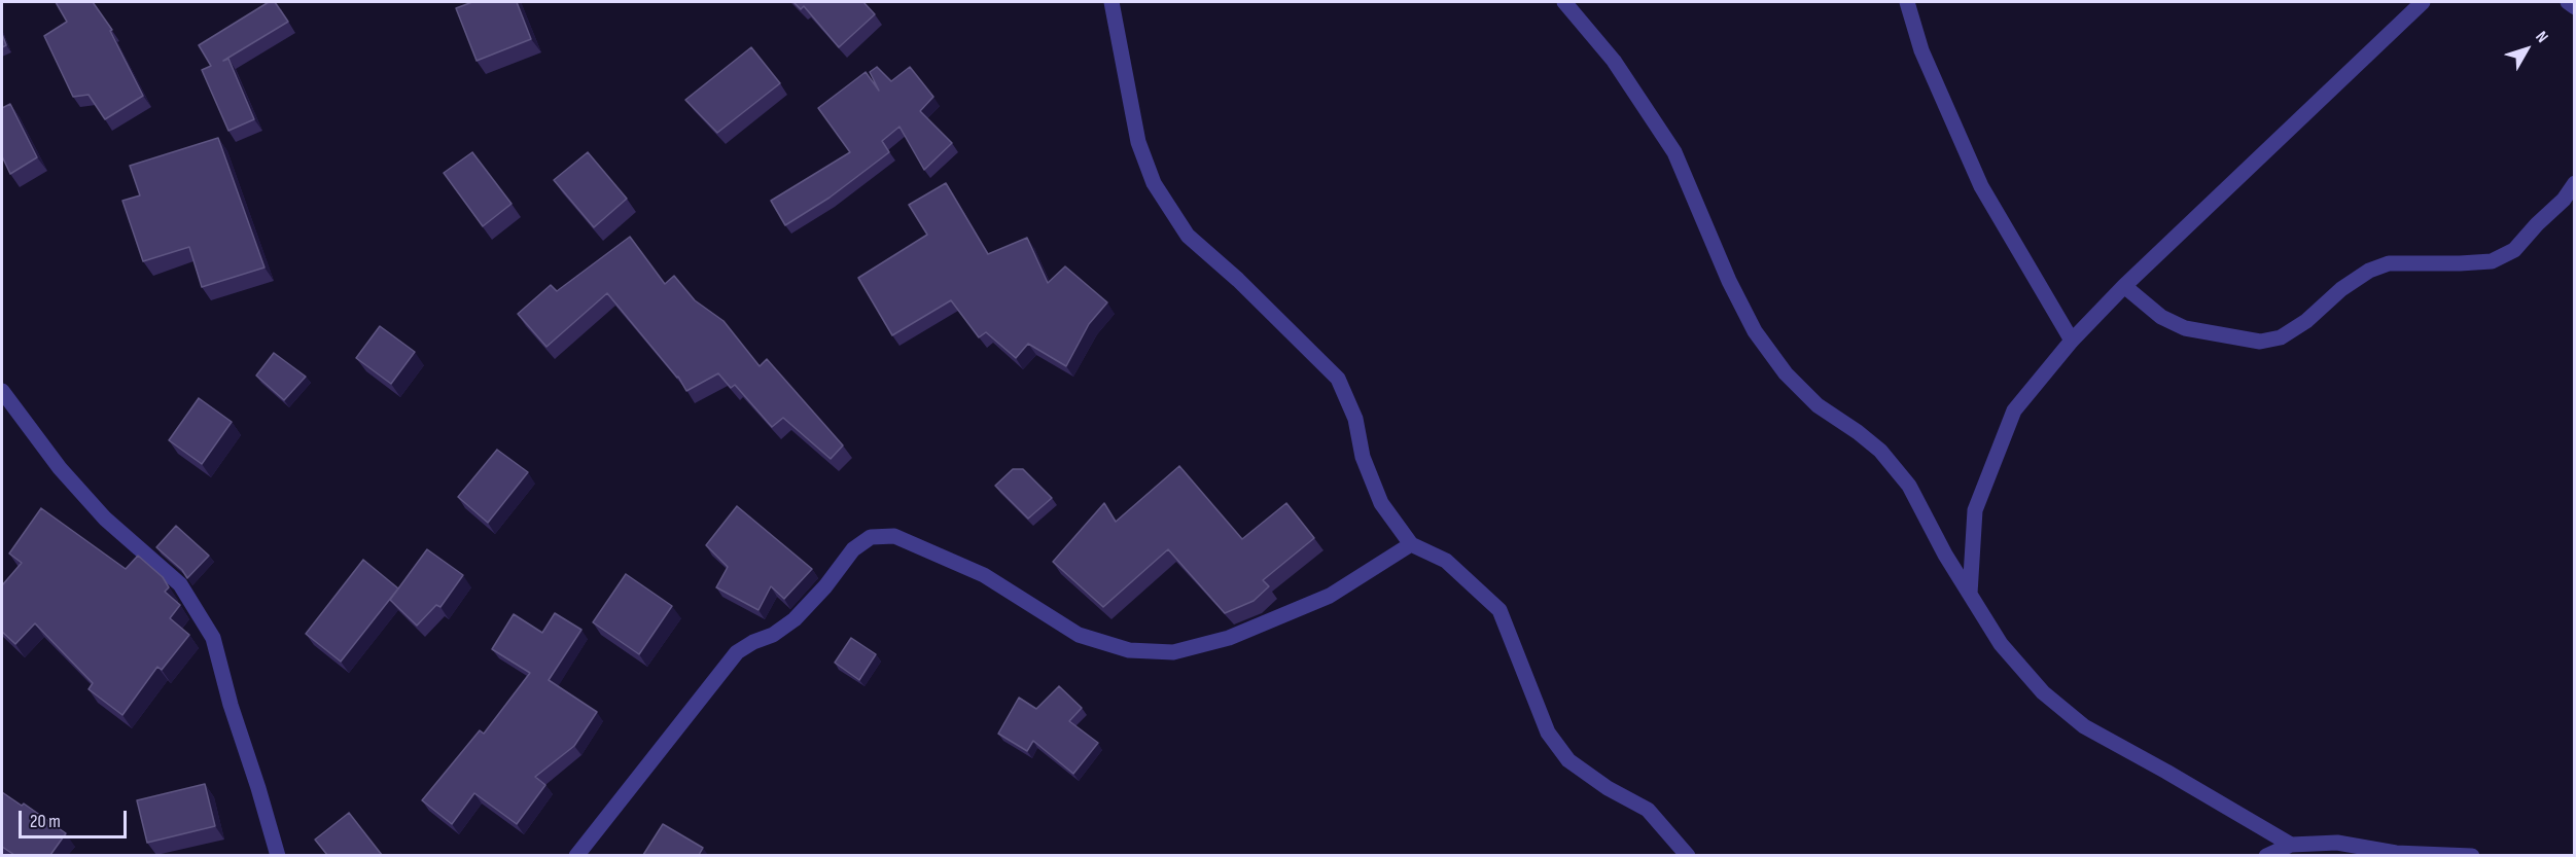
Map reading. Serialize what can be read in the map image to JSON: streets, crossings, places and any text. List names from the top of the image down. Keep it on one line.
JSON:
{"scale_bar":"20 m","north":"top right"}
